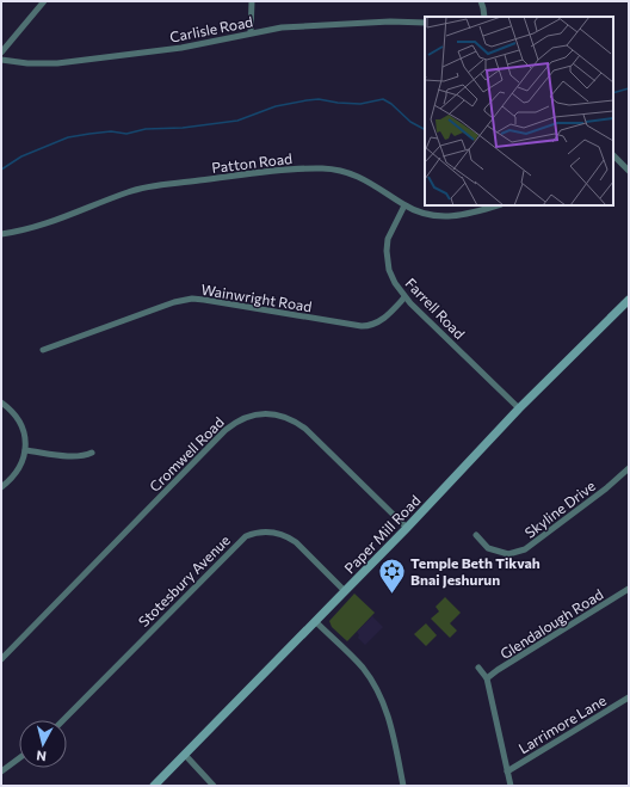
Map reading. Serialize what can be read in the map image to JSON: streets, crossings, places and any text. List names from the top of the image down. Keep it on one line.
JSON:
{"streets":{"main road":["Paper Mill Road"],"street":["Carlisle Road","Patton Road","Wainwright Road","Farrell Road","Cromwell Road","Skyline Drive","Stotesbury Avenue","Glendalough Road","Larrimore Lane"]},"crossings":[["Patton Road","Farrell Road"],["Wainwright Road","Farrell Road"],["Farrell Road","Paper Mill Road"],["Cromwell Road","Paper Mill Road"],["Paper Mill Road","Stotesbury Avenue"]],"places":{"synagogue":["Temple Beth Tikvah Bnai Jeshurun"]},"north":"bottom"}
